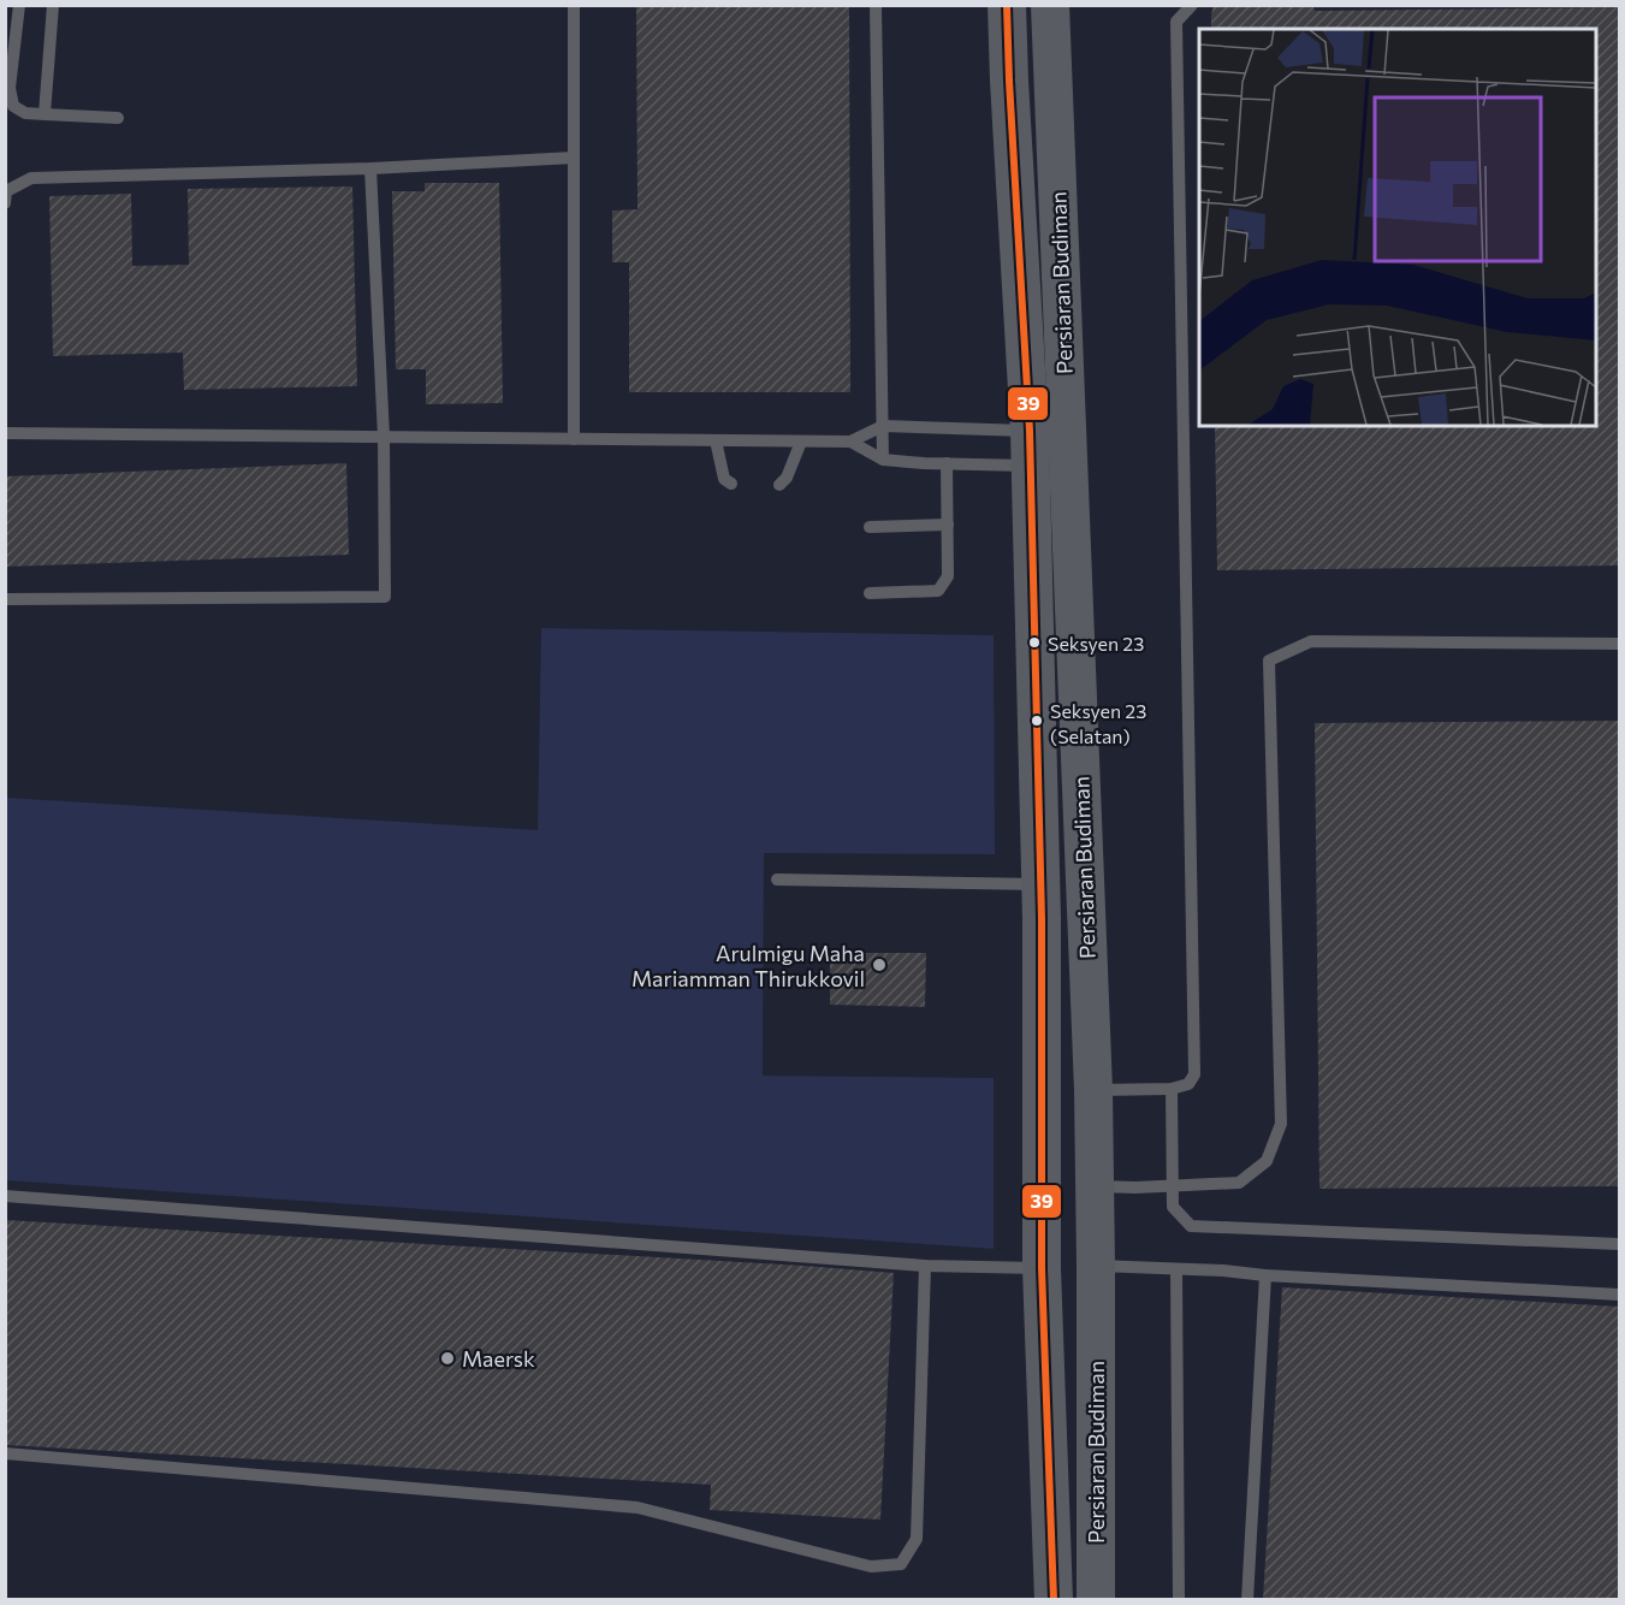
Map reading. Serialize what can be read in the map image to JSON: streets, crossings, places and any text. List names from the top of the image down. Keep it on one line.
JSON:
{"streets":{"main road":["Persiaran Budiman"]},"places":["Seksyen 23","Seksyen 23 (Selatan)","Arulmigu Maha Mariamman Thirukkovil","Maersk"],"lines":["transit line 39"]}
